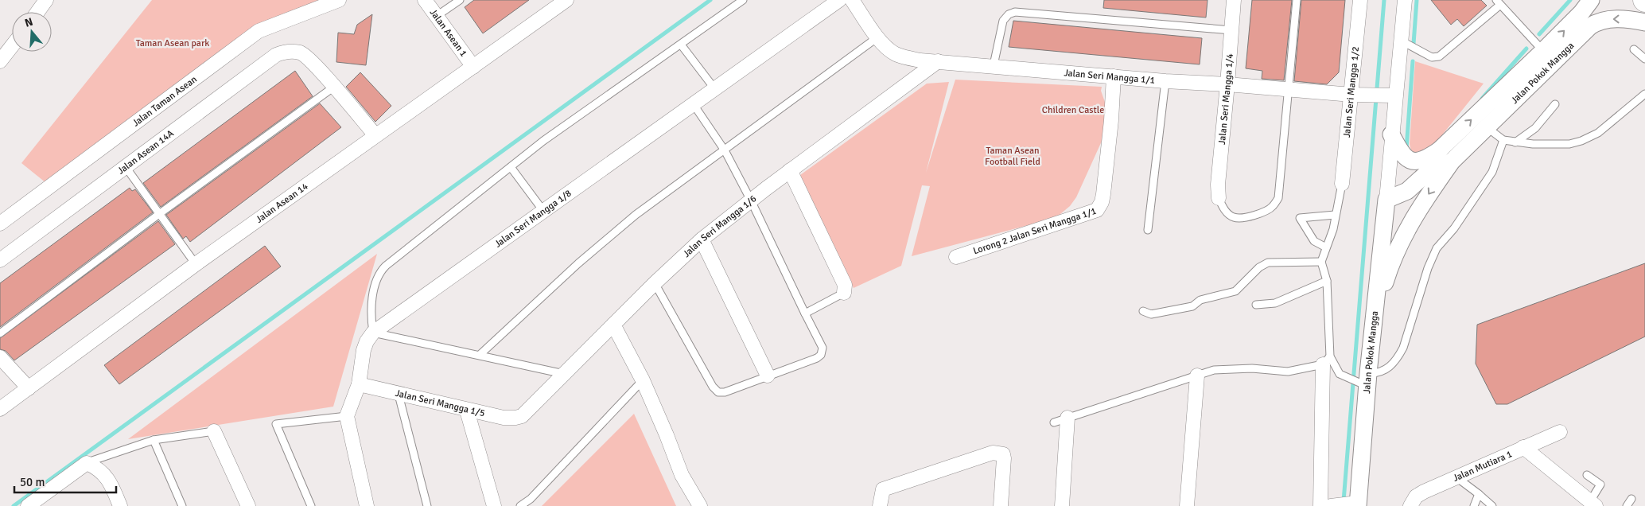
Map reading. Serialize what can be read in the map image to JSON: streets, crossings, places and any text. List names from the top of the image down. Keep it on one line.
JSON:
{"streets":{"street":["Jalan Asean 1","Jalan Pokok Mangga","Jalan Seri Mangga 1/1","Jalan Seri Mangga 1/2","Jalan Seri Mangga 1/4","Jalan Taman Asean","Jalan Asean 14A","Jalan Asean 14","Jalan Seri Mangga 1/8","Jalan Seri Mangga 1/6","Lorong 2 Jalan Seri Mangga 1/1","Jalan Seri Mangga 1/5","Jalan Mutiara 1"]},"crossings":[["Jalan Asean 1","Jalan Asean 14"],["Jalan Pokok Mangga","Jalan Seri Mangga 1/1"],["Jalan Seri Mangga 1/1","Jalan Seri Mangga 1/2"],["Jalan Seri Mangga 1/1","Jalan Seri Mangga 1/4"],["Jalan Seri Mangga 1/1","Jalan Seri Mangga 1/6"],["Jalan Seri Mangga 1/1","Lorong 2 Jalan Seri Mangga 1/1"],["Jalan Seri Mangga 1/8","Jalan Seri Mangga 1/5"],["Jalan Seri Mangga 1/6","Jalan Seri Mangga 1/5"]],"parks":["Taman Asean park","Children Castle","Taman Asean Football Field"],"scale_bar":"50 m","north":"top"}
